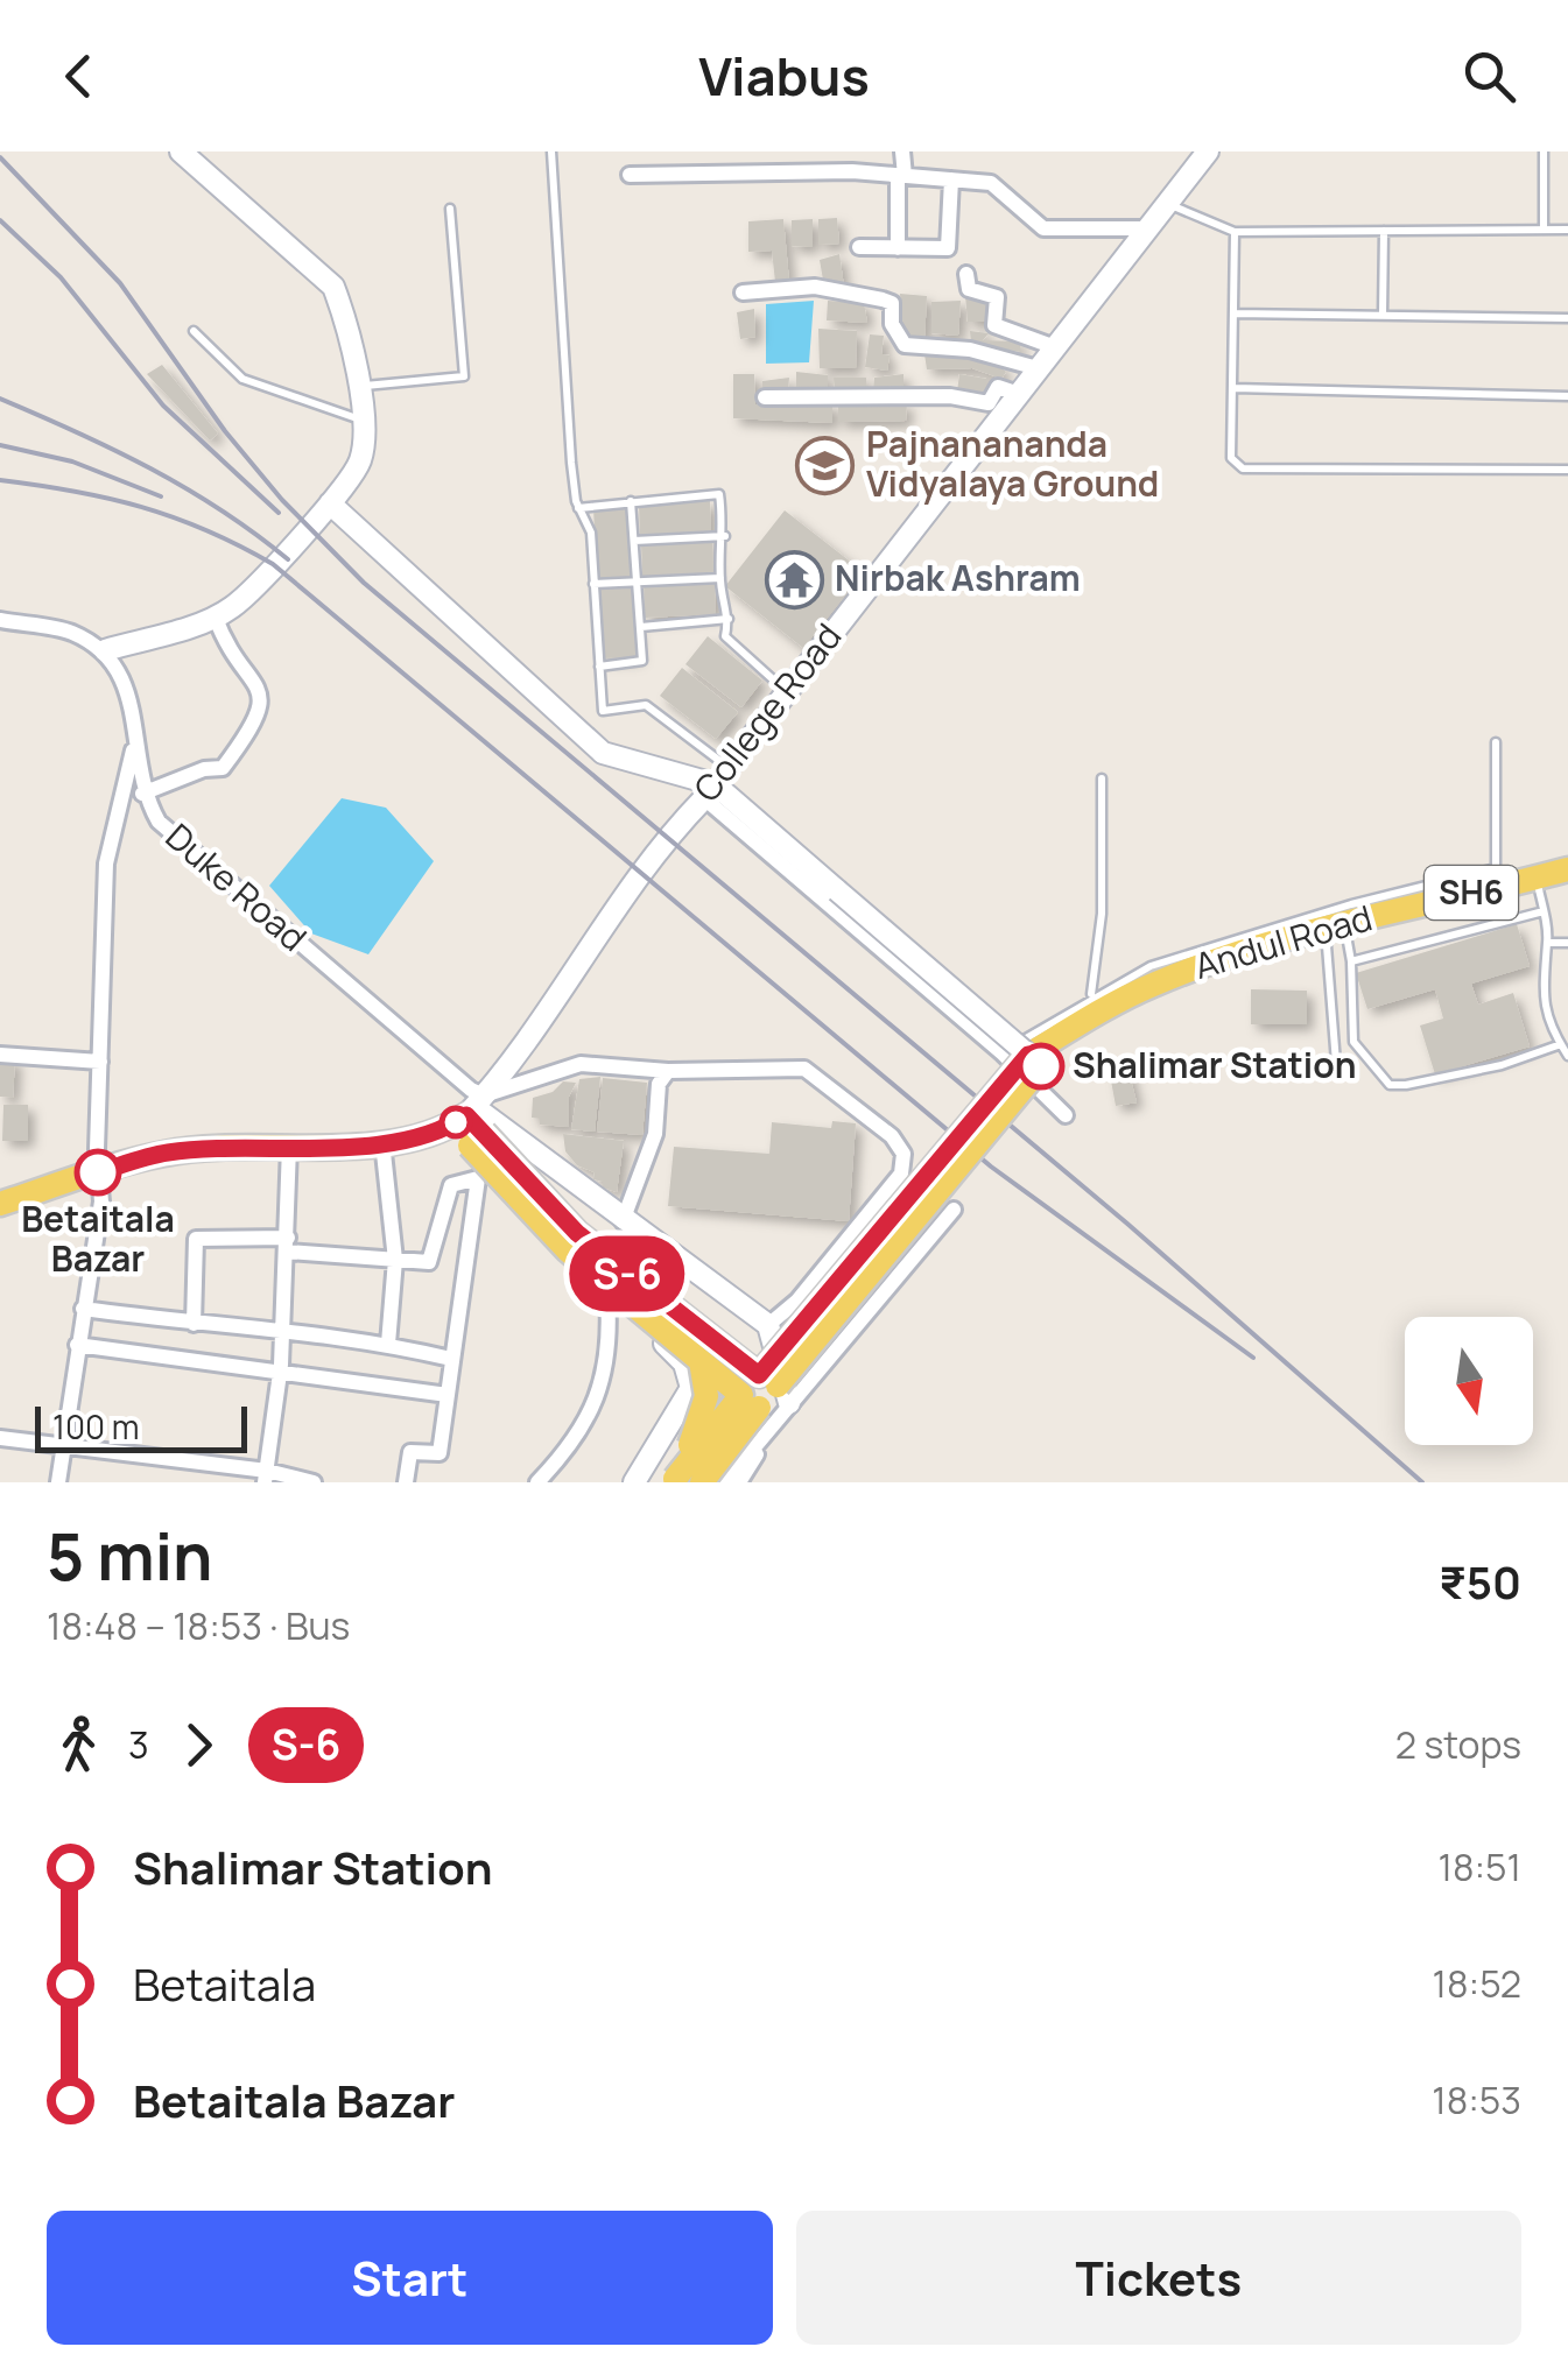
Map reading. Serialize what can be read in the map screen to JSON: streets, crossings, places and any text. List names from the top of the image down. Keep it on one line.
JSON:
{"streets":{"main road":["SH6","Andul Road"],"street":["College Road","Duke Road"]},"crossings":[["College Road","Duke Road"]],"places":{"school or university":["Pajnanananda Vidyalaya Ground"],"temple":["Nirbak Ashram"],"other":["Shalimar Station","Betaitala Bazar"]},"lines":["bus line S-6"],"scale_bar":"100 m","north":"bottom","page":{"header":"Viabus","on_map":"S-6","scale":"100 m","heading":["5 min","18:48 – 18:53 · Bus","₹50"],"legs":["3","S-6","2 stops"],"list":[{"name":"Shalimar Station","value":"18:51"},{"name":"Betaitala","value":"18:52"},{"name":"Betaitala Bazar","value":"18:53"}],"buttons":["Start","Tickets"]}}
